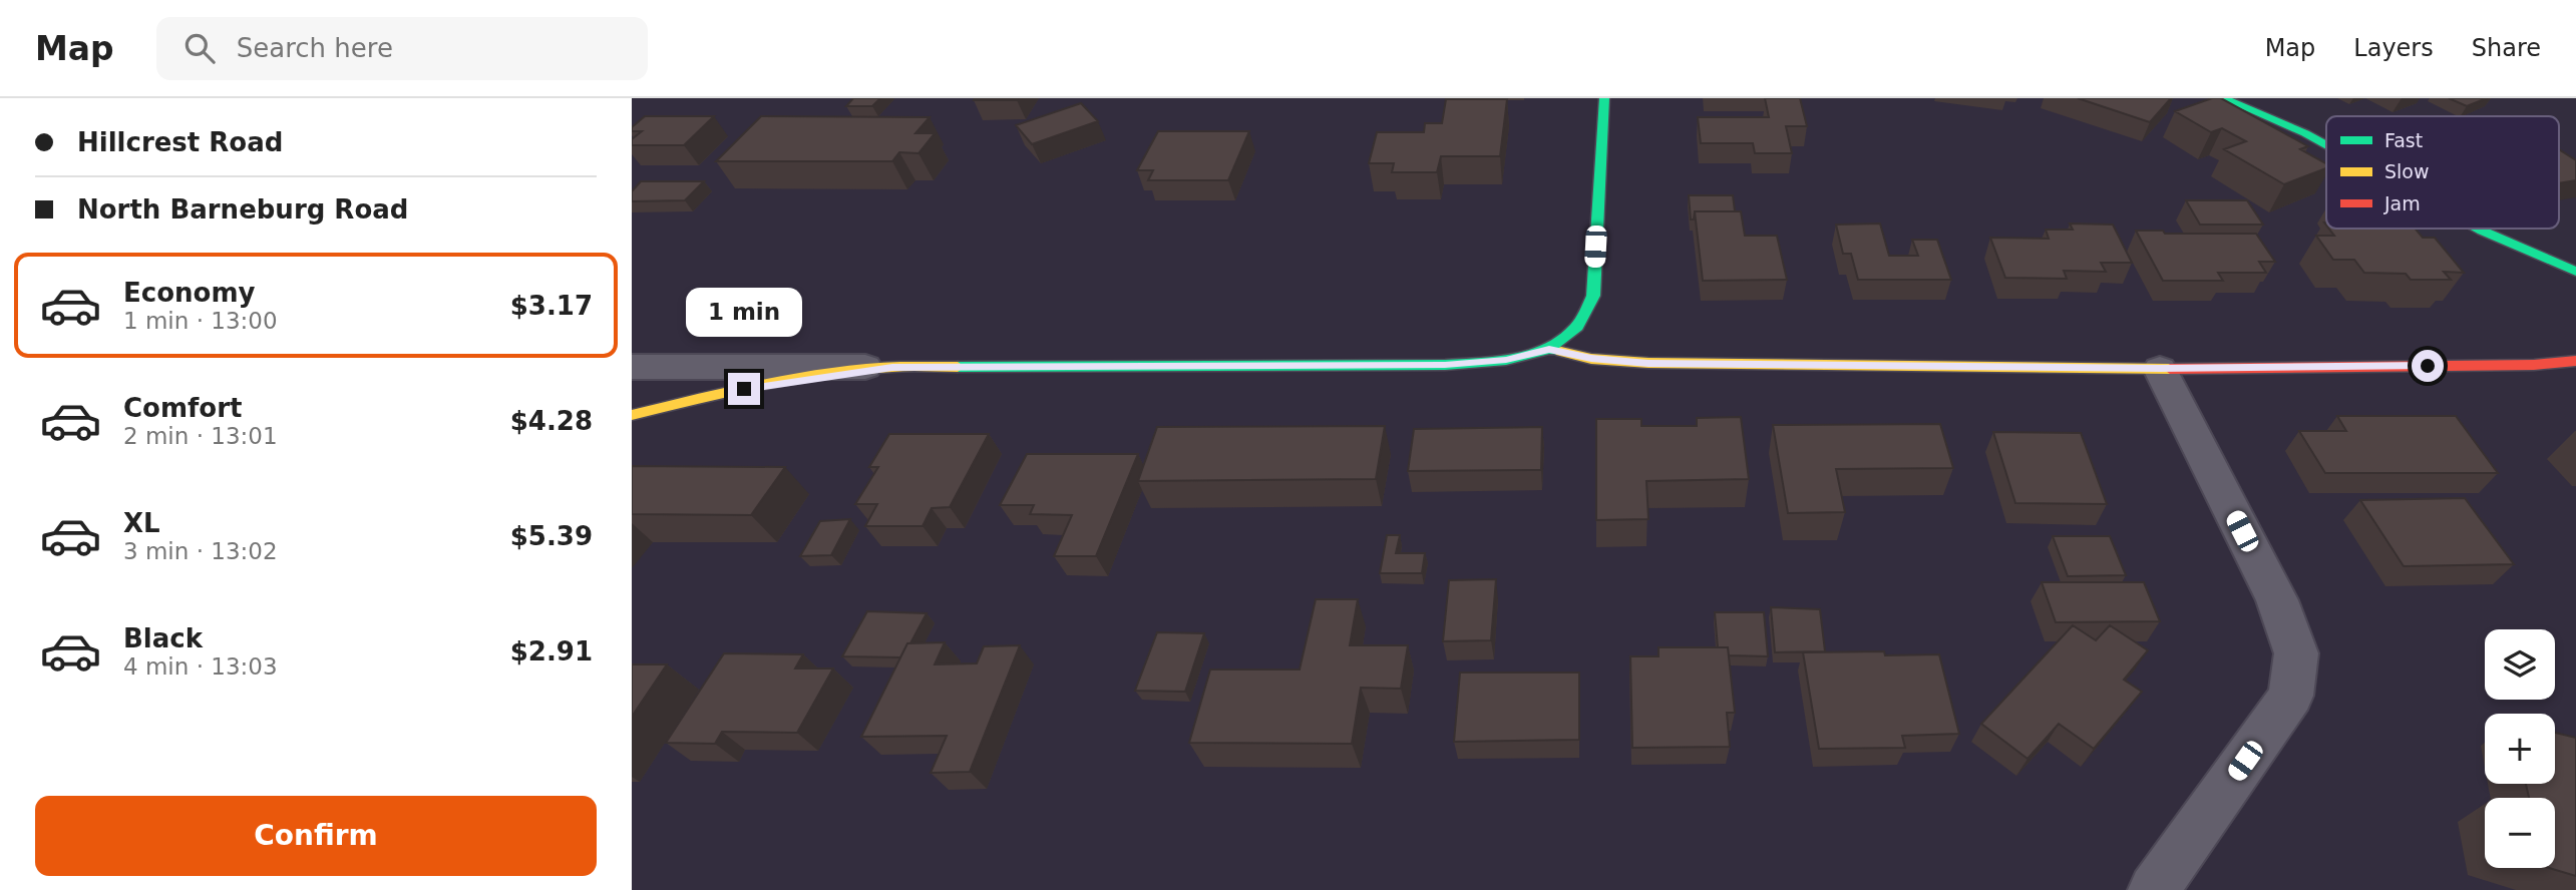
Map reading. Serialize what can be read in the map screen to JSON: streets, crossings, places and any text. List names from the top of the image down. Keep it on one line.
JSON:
{"legend":["Fast","Slow","Jam"],"page":{"header":"Map","search":"Search here","nav":["Map","Layers","Share"],"banner":["Hillcrest Road","North Barneburg Road"],"list":[{"name":"Economy","note":"1 min · 13:00","value":"$3.17"},{"name":"Comfort","note":"2 min · 13:01","value":"$4.28"},{"name":"XL","note":"3 min · 13:02","value":"$5.39"},{"name":"Black","note":"4 min · 13:03","value":"$2.91"}],"bubble":"1 min","map_buttons":["+","−"],"buttons":"Confirm"}}
